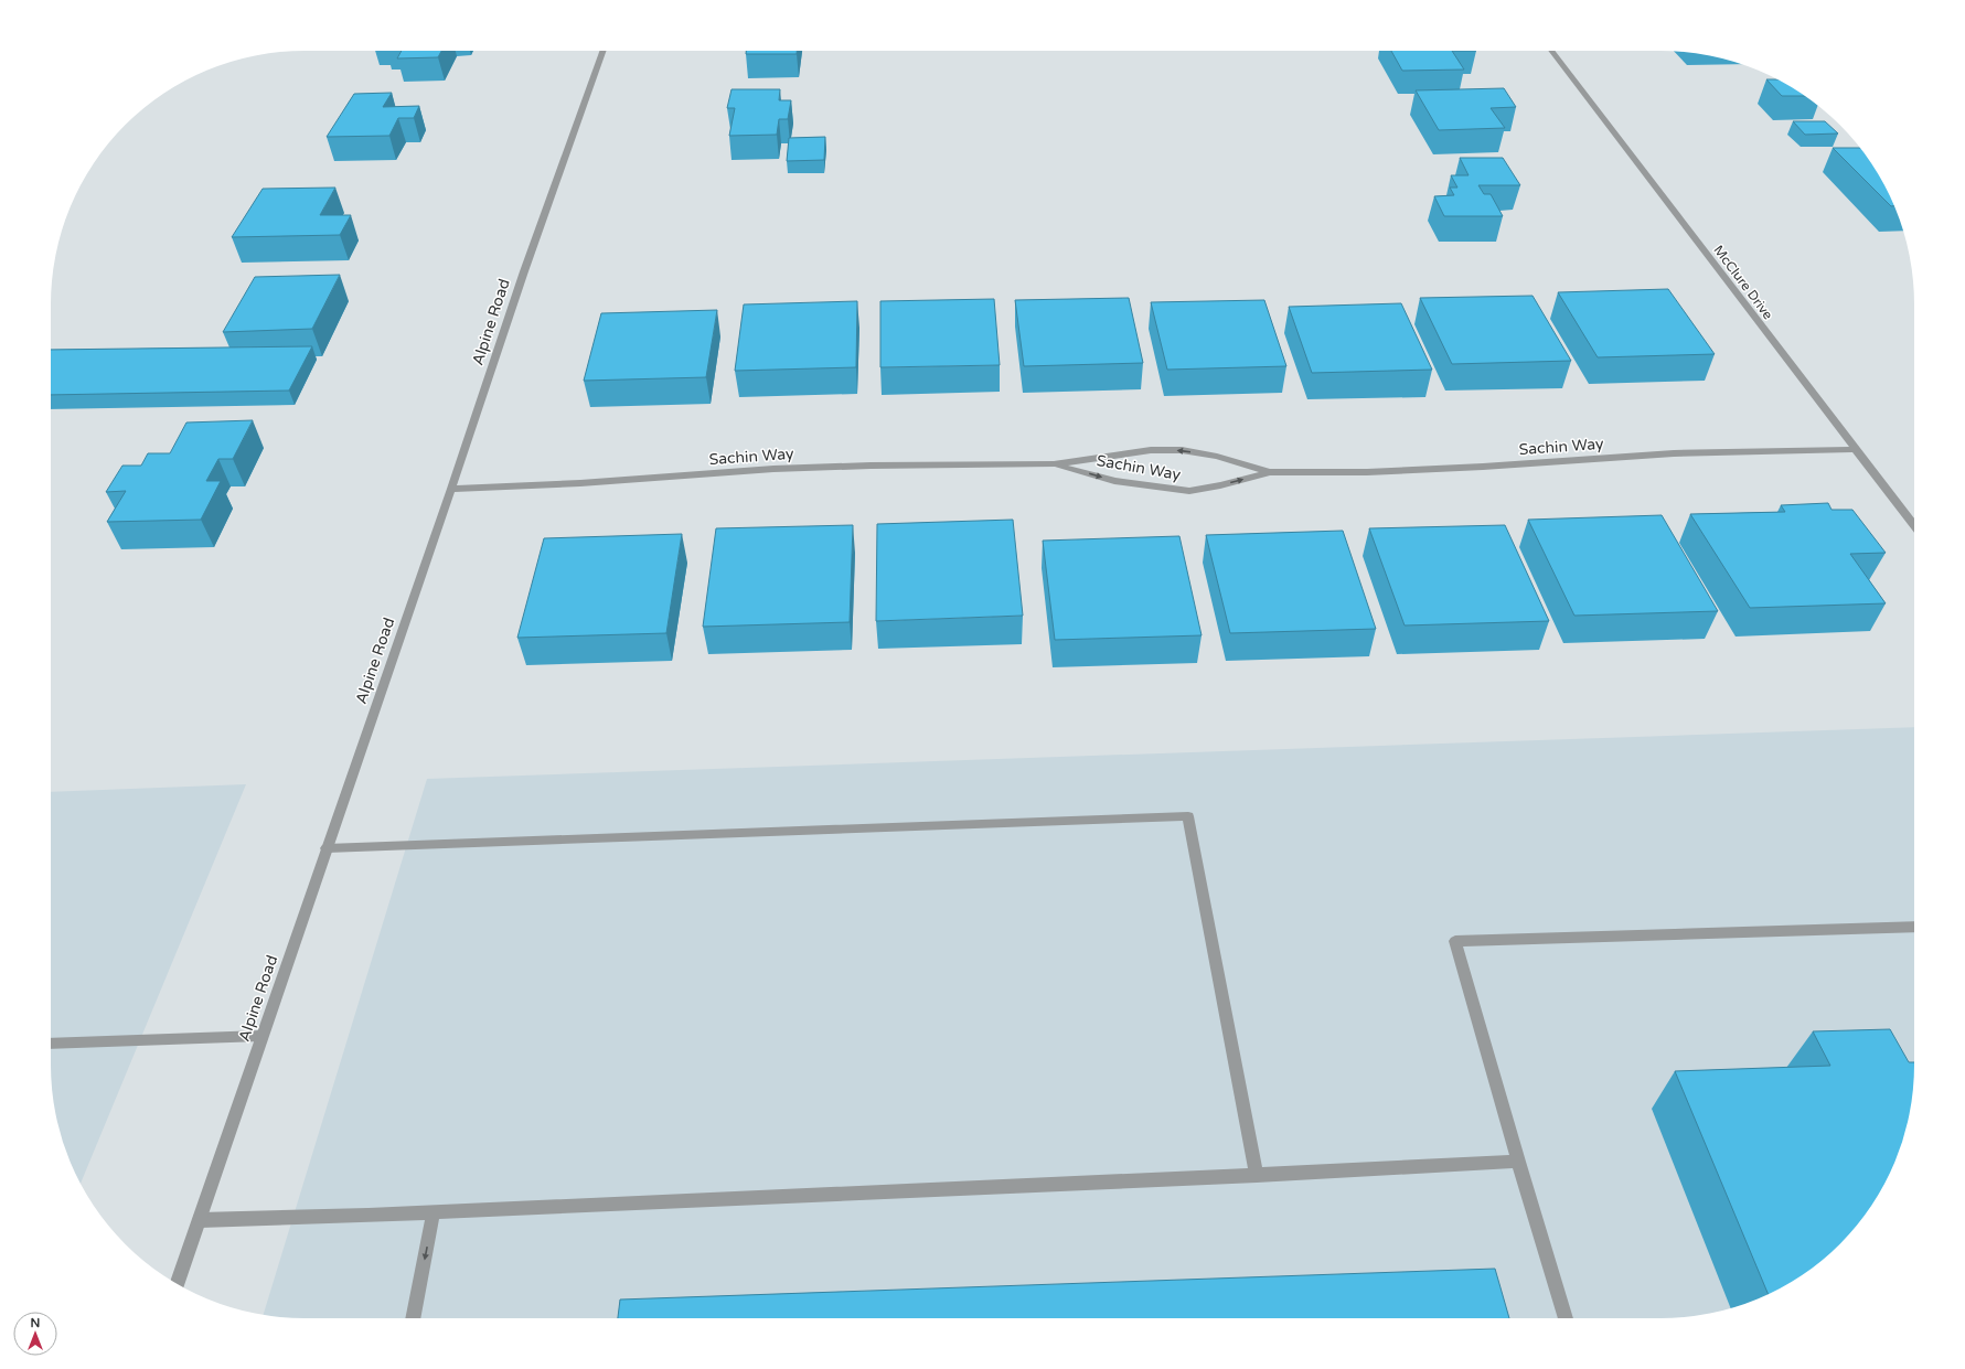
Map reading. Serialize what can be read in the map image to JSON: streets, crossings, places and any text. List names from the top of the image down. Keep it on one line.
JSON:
{"streets":{"street":["McClure Drive","Alpine Road","Sachin Way"]},"crossings":[["McClure Drive","Sachin Way"],["Alpine Road","Sachin Way"]],"north":"top"}
